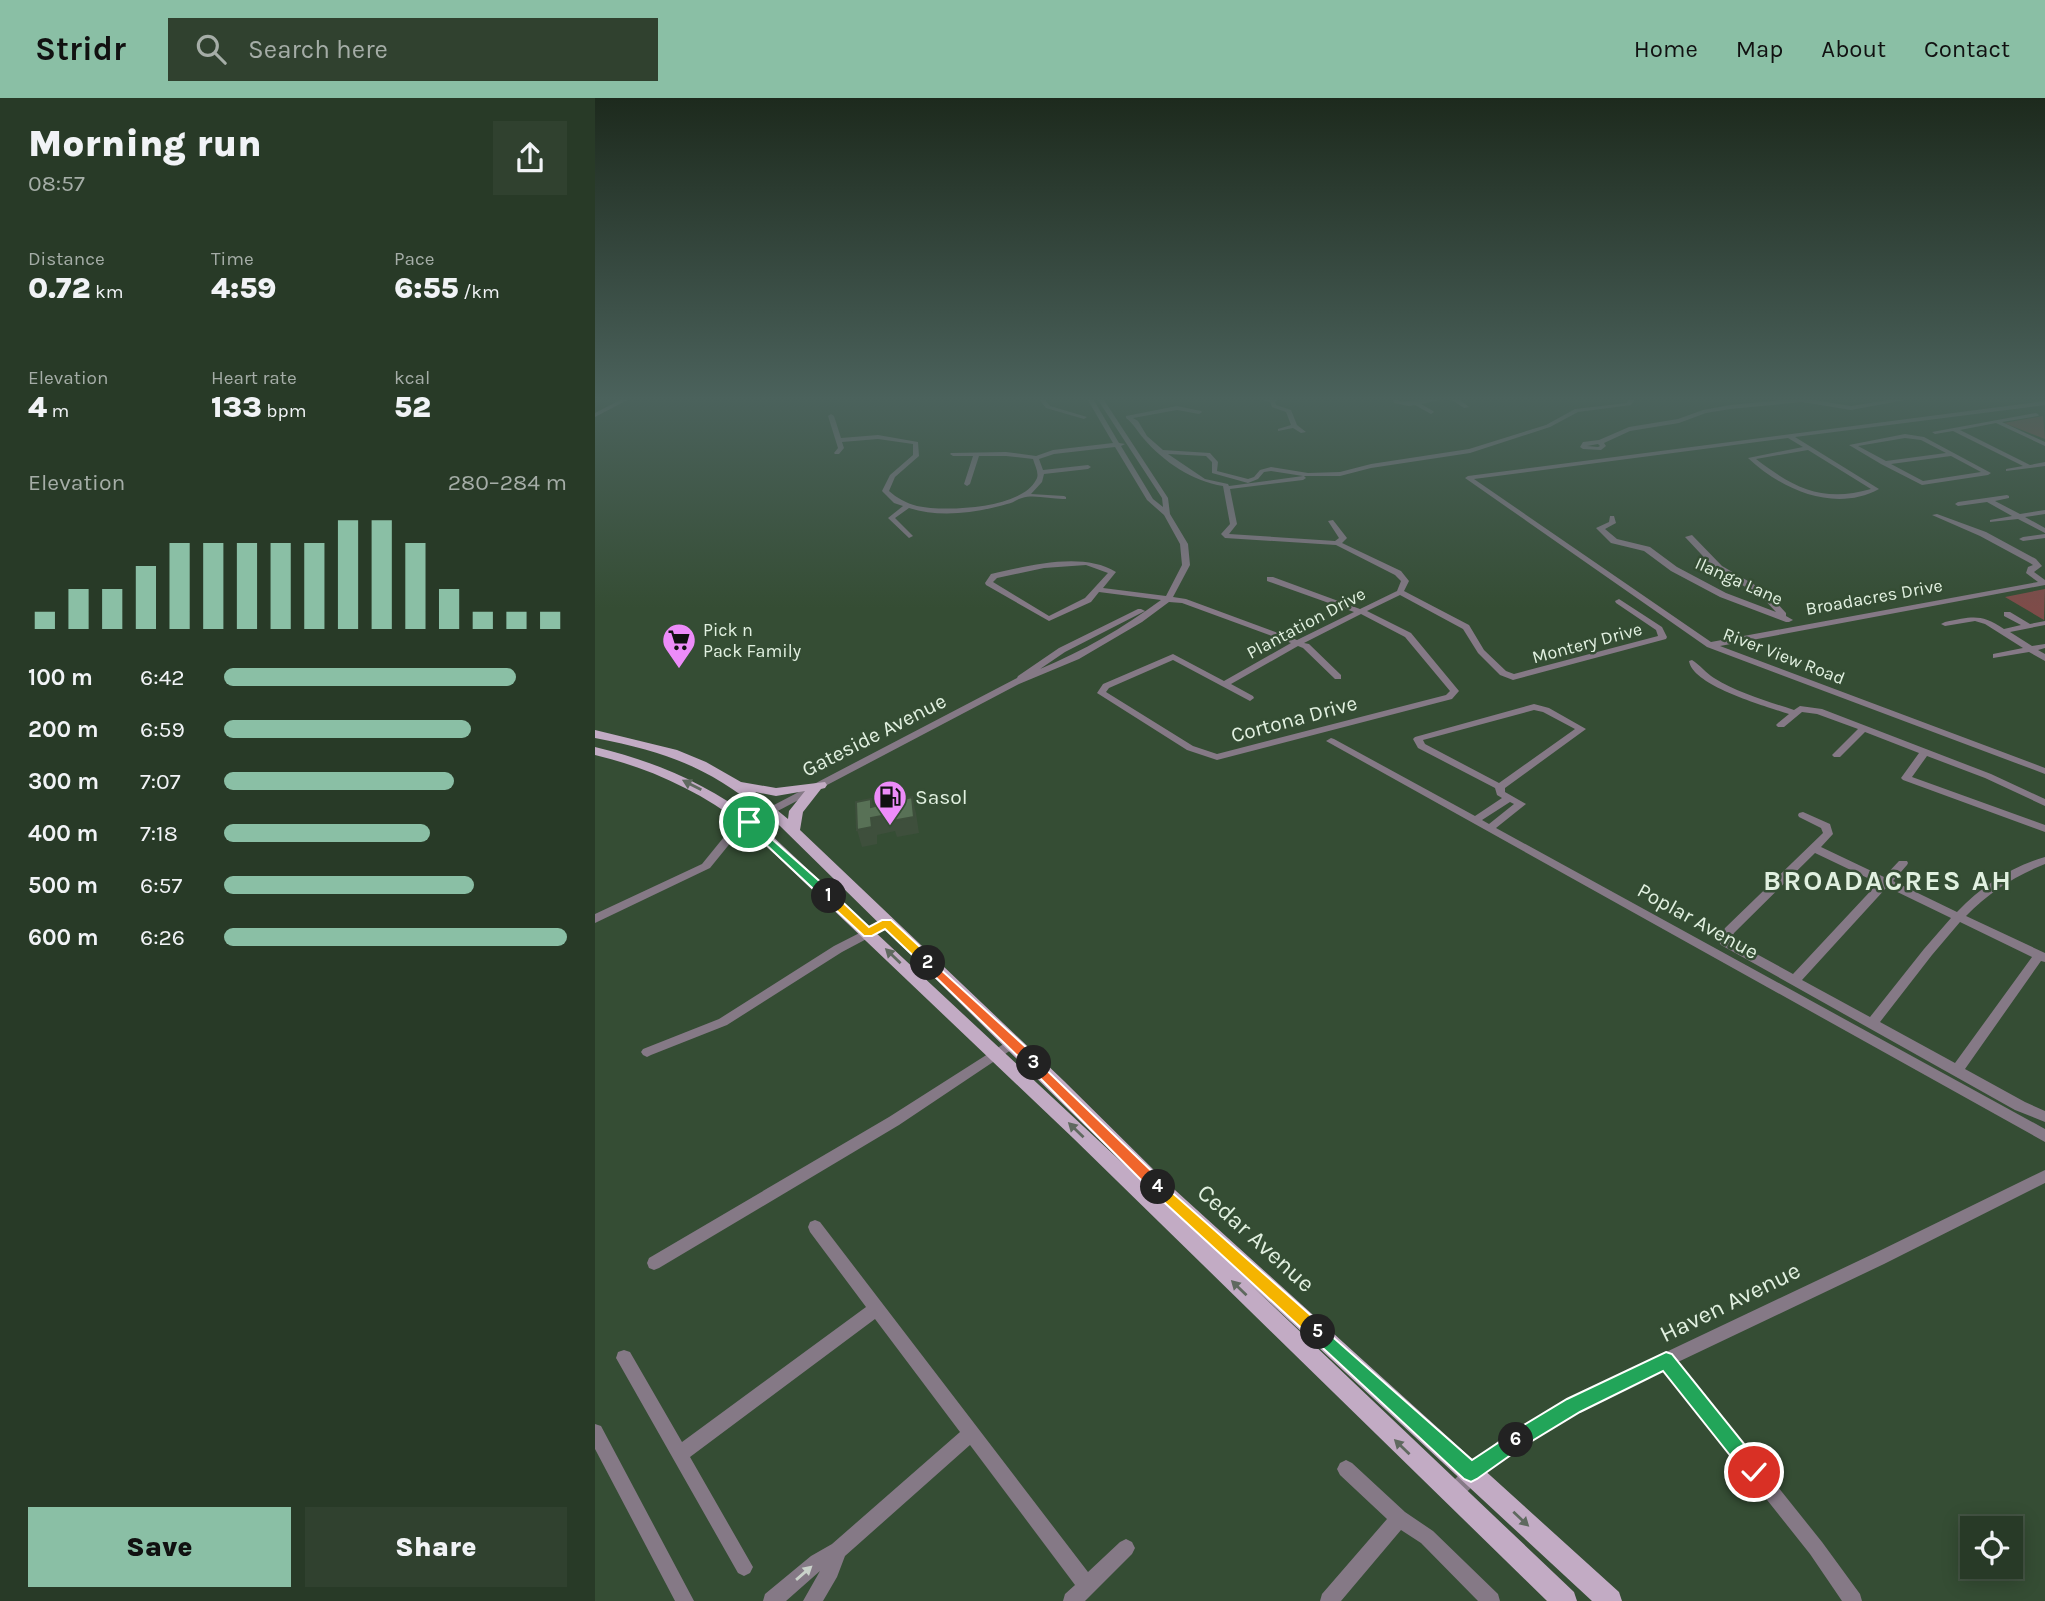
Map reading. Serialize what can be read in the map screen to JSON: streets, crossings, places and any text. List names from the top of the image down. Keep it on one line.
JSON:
{"streets":{"main road":["Cedar Avenue"],"street":["Ilanga Lane","Broadacres Drive","Plantation Drive","Montery Drive","River View Road","Cortona Drive","Gateside Avenue","Poplar Avenue","Haven Avenue"]},"crossings":[["Ilanga Lane","Broadacres Drive"],["Broadacres Drive","River View Road"],["Plantation Drive","Montery Drive"],["Plantation Drive","Cortona Drive"],["Gateside Avenue","Cedar Avenue"],["Cedar Avenue","Haven Avenue"]],"districts":["BROADACRES AH"],"places":{"supermarket":["Pick n Pack Family"],"fuel station":["Sasol"]},"page":{"header":"Stridr","search":"Search here","nav":["Home","Map","About","Contact"],"heading":["Morning run","08:57"],"stats":[["Distance","0.72 km"],["Time","4:59"],["Pace","6:55 /km"],["Elevation","4 m"],["Heart rate","133 bpm"],["kcal","52"]],"chart":["Elevation","280–284 m"],"list":[{"name":"100 m","note":"6:42"},{"name":"200 m","note":"6:59"},{"name":"300 m","note":"7:07"},{"name":"400 m","note":"7:18"},{"name":"500 m","note":"6:57"},{"name":"600 m","note":"6:26"}],"pins":["1","2","3","4","5","6"],"buttons":["Save","Share"]}}
